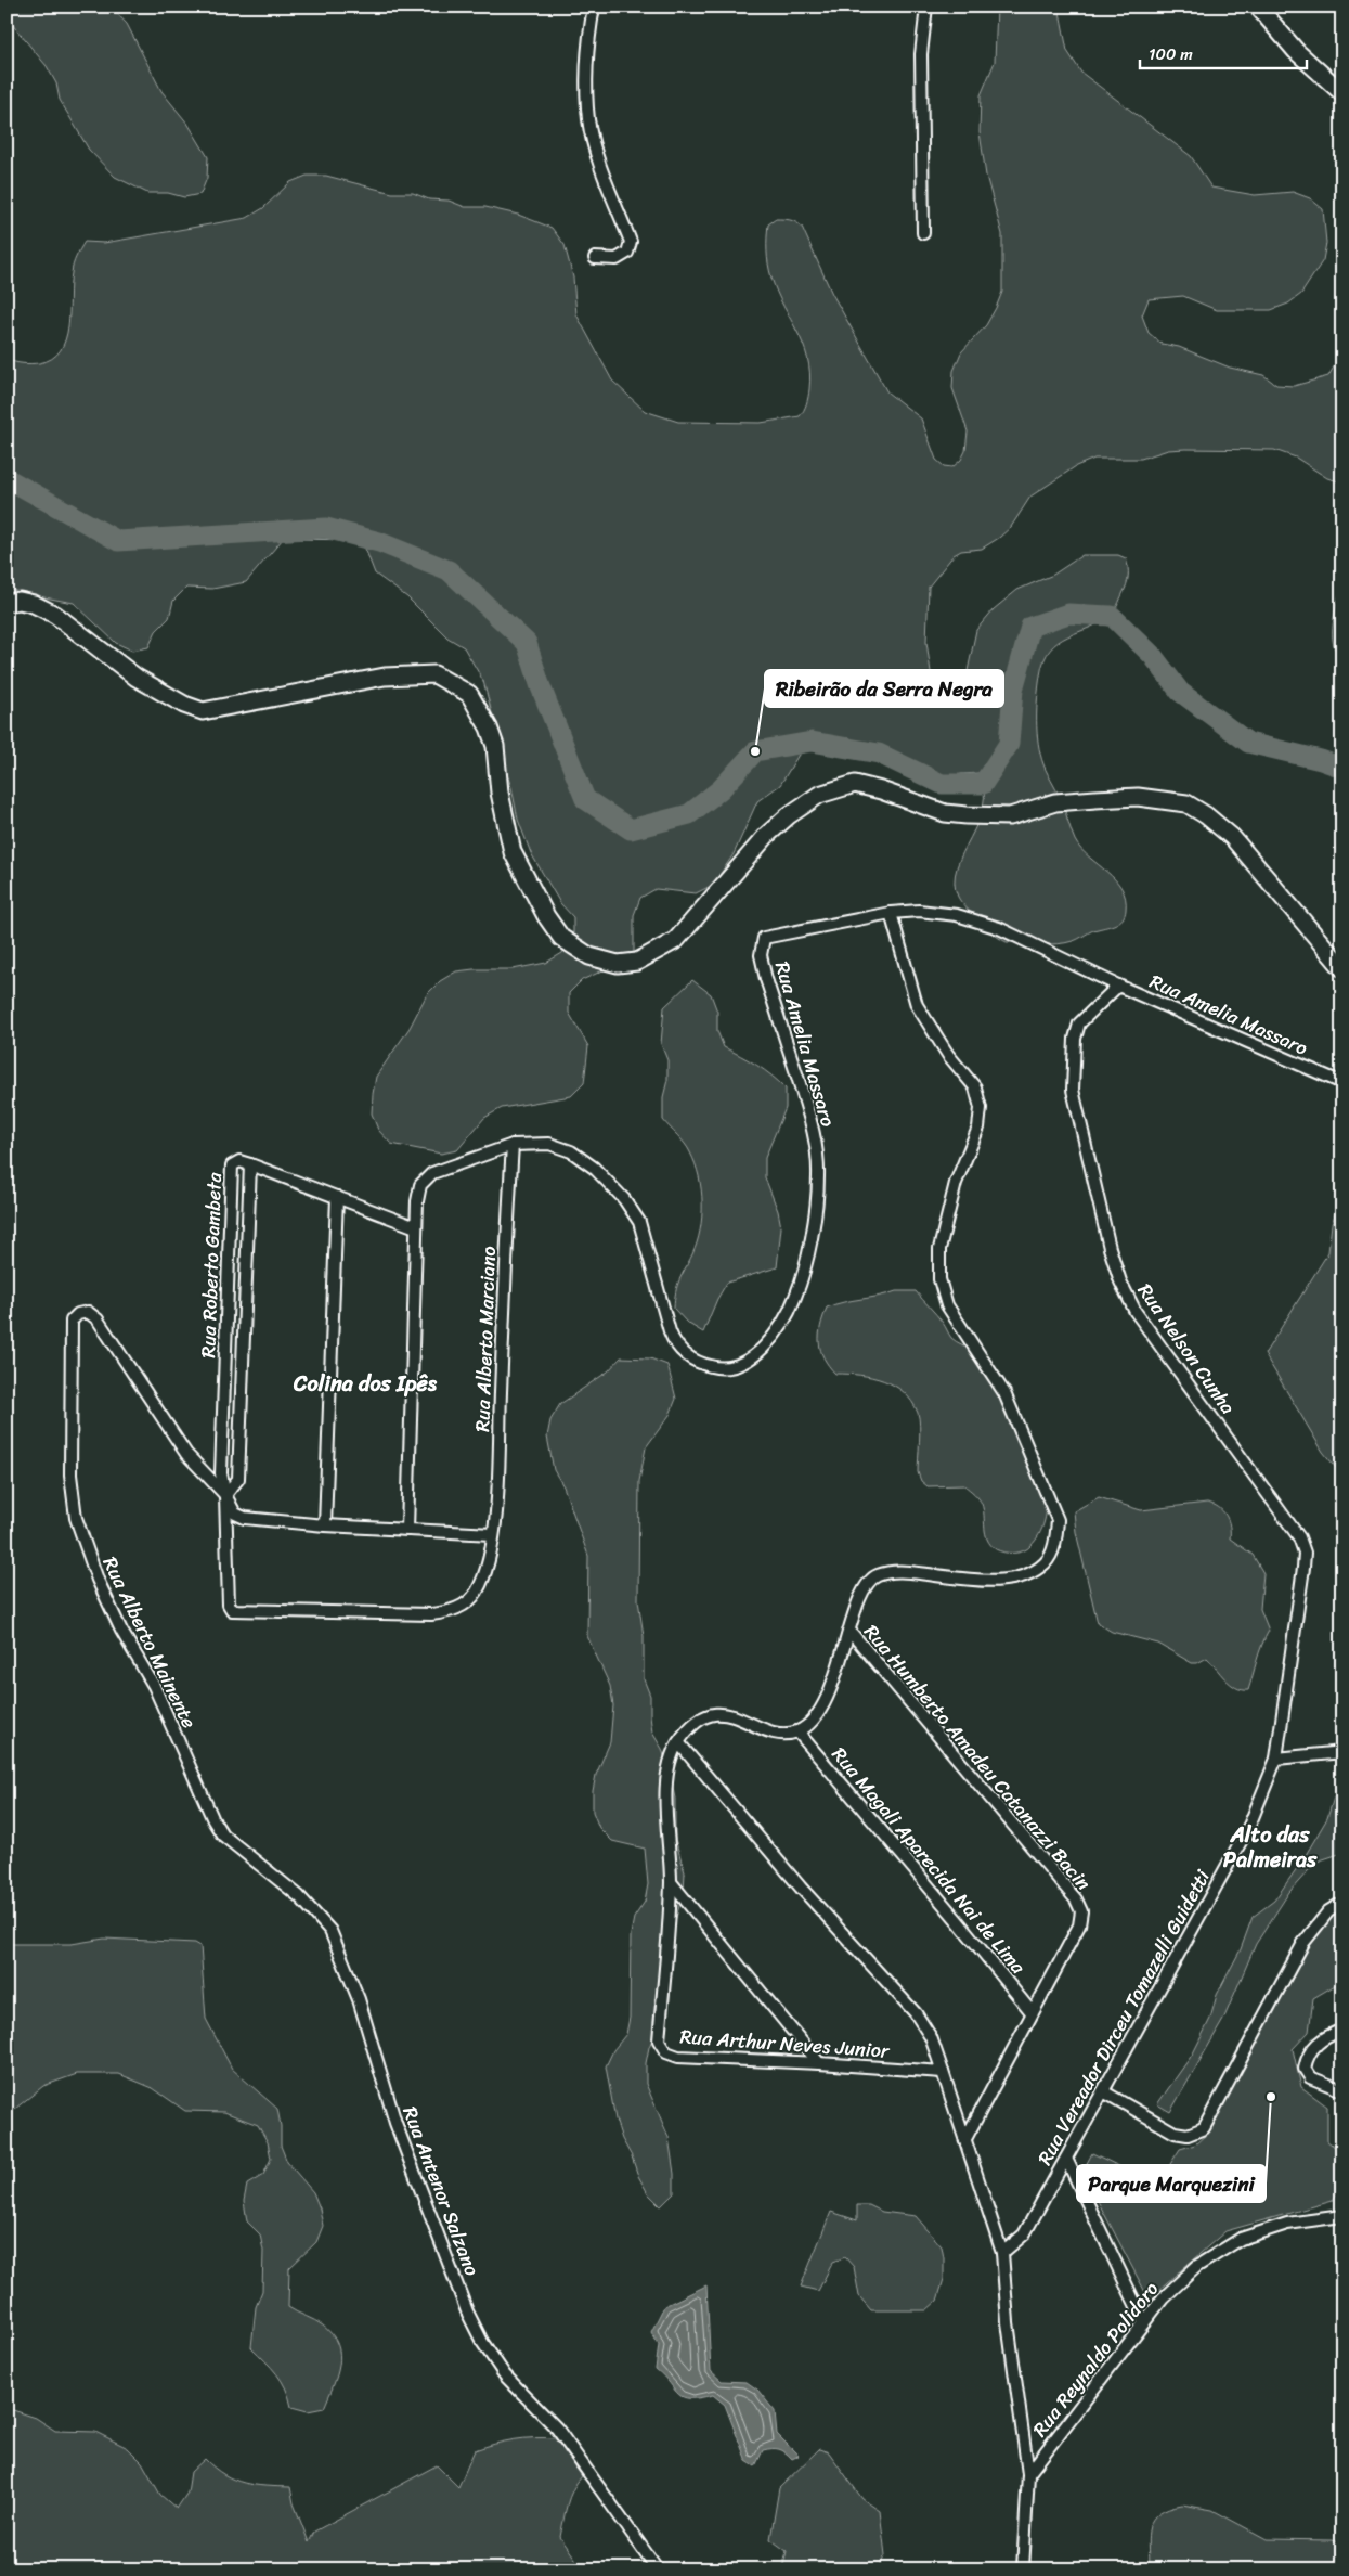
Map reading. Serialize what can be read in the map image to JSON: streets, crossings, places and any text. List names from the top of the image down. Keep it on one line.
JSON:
{"streets":{"street":["Rua Amelia Massaro","Rua Roberto Gambeta","Rua Alberto Marciano","Rua Nelson Cunha","Rua Alberto Mainente","Rua Humberto Amadeu Catanazzi Bacin","Rua Magali Aparecida Nai de Lima","Rua Vereador Dirceu Tomazelli Guidetti","Rua Arthur Neves Junior","Rua Antenor Salzano","Rua Reynaldo Polidoro"]},"crossings":[["Rua Amelia Massaro","Rua Alberto Marciano"],["Rua Amelia Massaro","Rua Nelson Cunha"],["Rua Roberto Gambeta","Rua Alberto Marciano"],["Rua Roberto Gambeta","Rua Alberto Mainente"],["Rua Alberto Marciano","Rua Alberto Mainente"],["Rua Nelson Cunha","Rua Vereador Dirceu Tomazelli Guidetti"],["Rua Alberto Mainente","Rua Antenor Salzano"],["Rua Humberto Amadeu Catanazzi Bacin","Rua Magali Aparecida Nai de Lima"],["Rua Magali Aparecida Nai de Lima","Rua Arthur Neves Junior"]],"districts":["Colina dos Ipês","Alto das Palmeiras"],"places":["Ribeirão da Serra Negra","Parque Marquezini"],"scale_bar":"100 m"}
